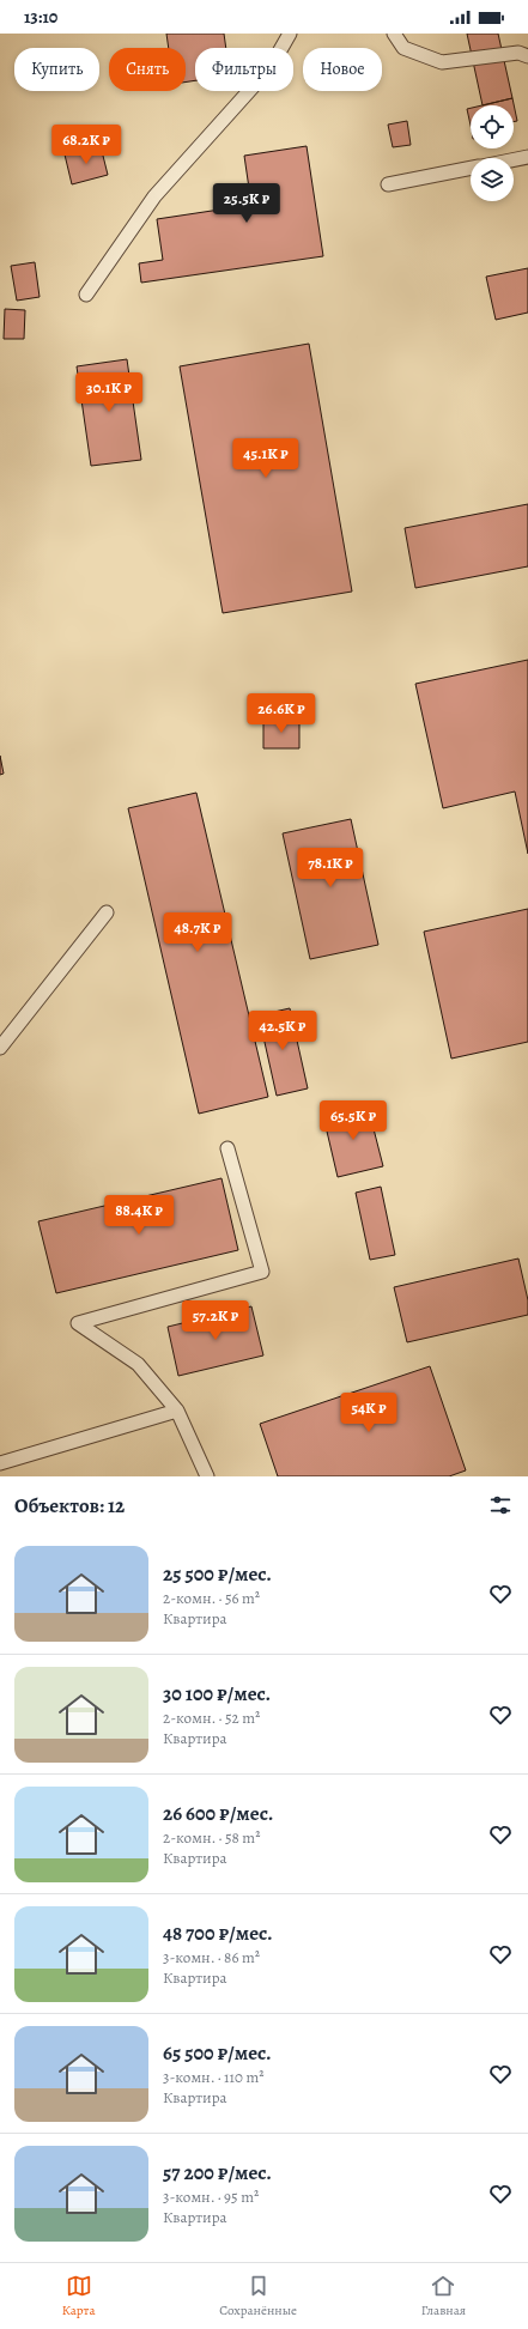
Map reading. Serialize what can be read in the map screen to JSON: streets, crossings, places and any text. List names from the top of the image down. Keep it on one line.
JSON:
{"page":{"status":"13:10","chip":["Купить","Снять","Фильтры","Новое"],"price":["68.2K ₽","25.5K ₽","30.1K ₽","45.1K ₽","26.6K ₽","78.1K ₽","48.7K ₽","42.5K ₽","65.5K ₽","88.4K ₽","57.2K ₽","54K ₽"],"heading":"Объектов: 12","list":[{"name":"25 500 ₽/мес.","note":"2-комн. · 56 m² · Квартира"},{"name":"30 100 ₽/мес.","note":"2-комн. · 52 m² · Квартира"},{"name":"26 600 ₽/мес.","note":"2-комн. · 58 m² · Квартира"},{"name":"48 700 ₽/мес.","note":"3-комн. · 86 m² · Квартира"},{"name":"65 500 ₽/мес.","note":"3-комн. · 110 m² · Квартира"},{"name":"57 200 ₽/мес.","note":"3-комн. · 95 m² · Квартира"}],"tabs":["Карта","Сохранённые","Главная"]}}
